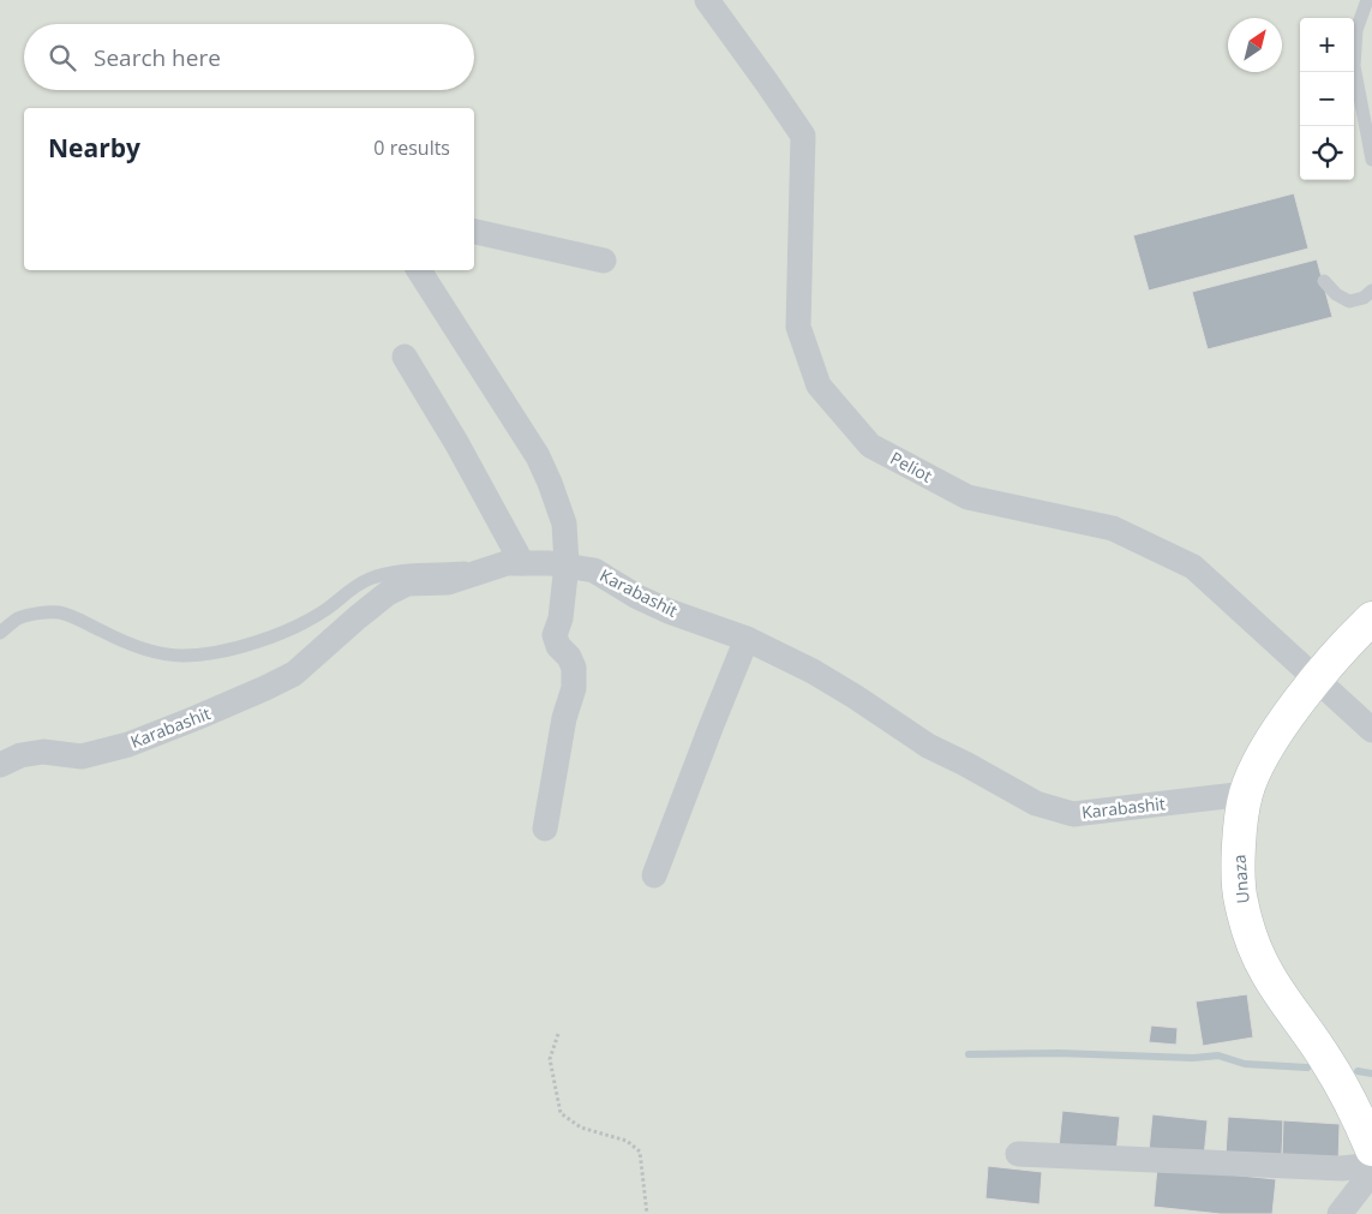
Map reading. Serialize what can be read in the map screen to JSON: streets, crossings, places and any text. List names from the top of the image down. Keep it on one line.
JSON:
{"streets":{"main road":["Unaza"],"street":["Peliot","Karabashit"]},"crossings":[["Peliot","Unaza"],["Karabashit","Unaza"]],"north":"top right","page":{"map_buttons":["+","−"],"search":"Search here","heading":["Nearby","0 results"]}}
